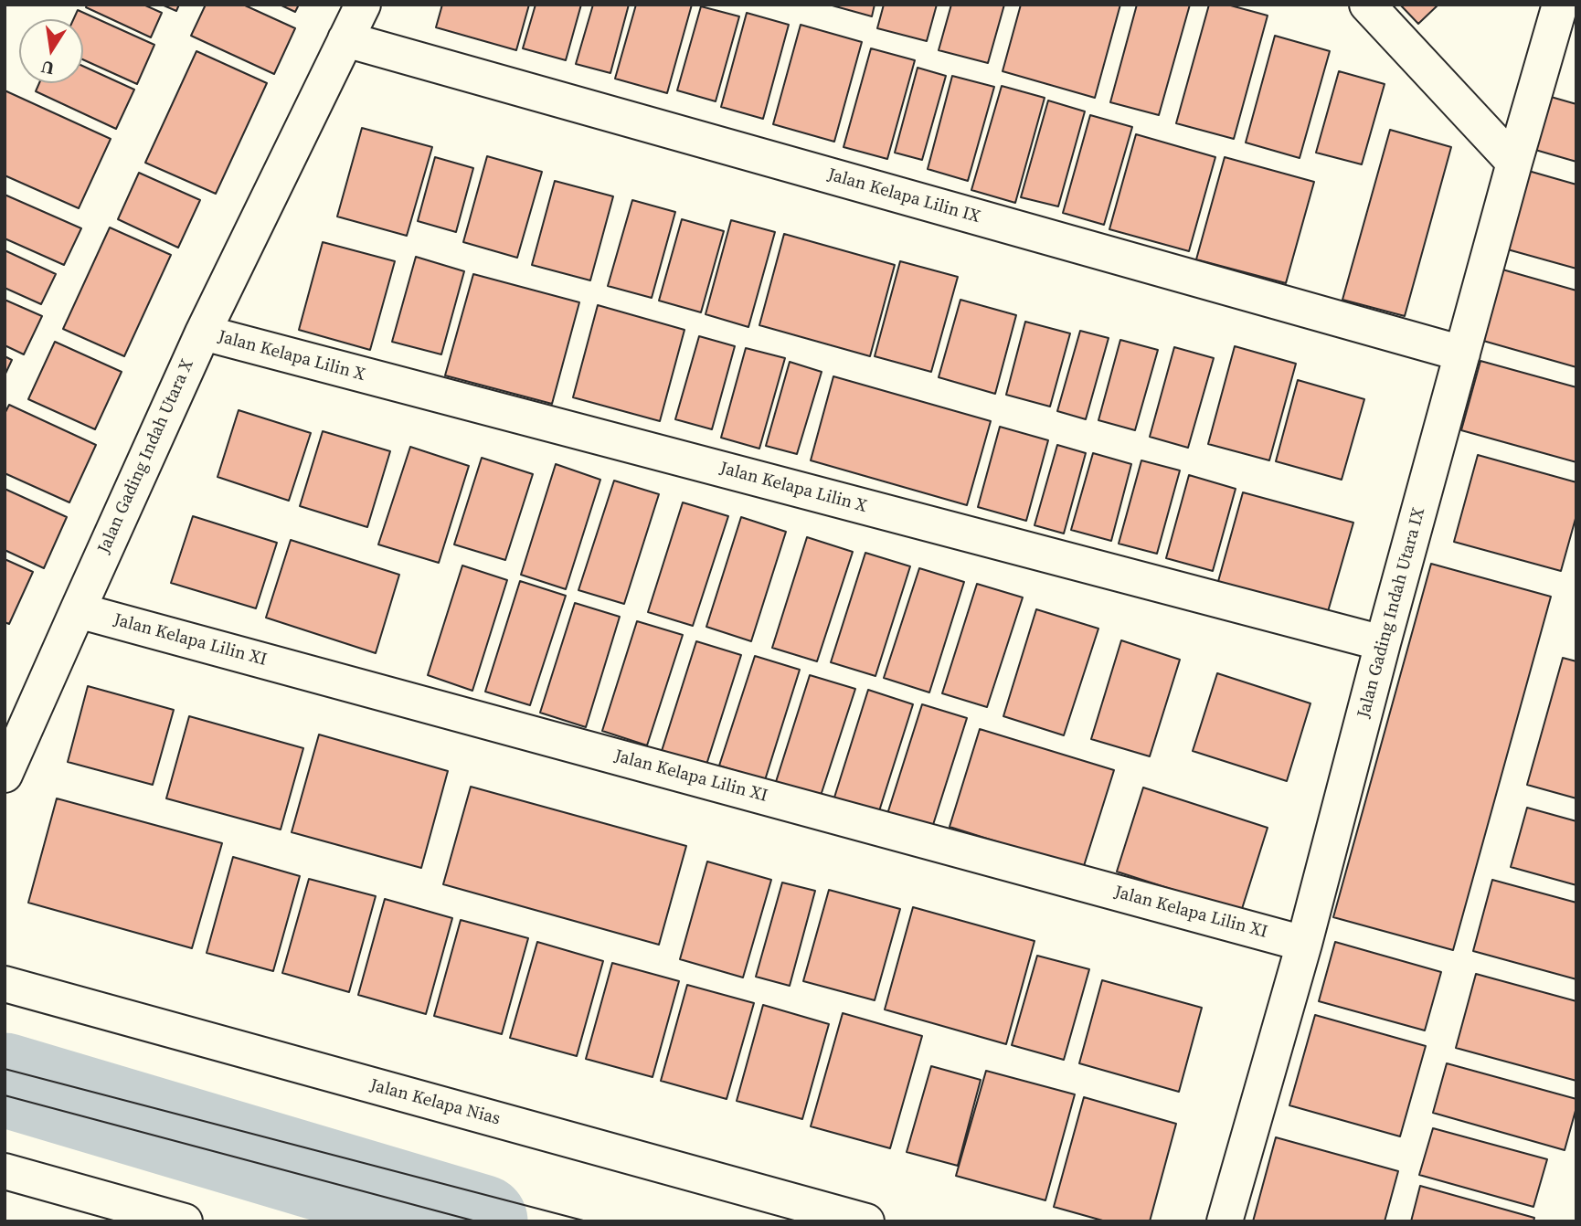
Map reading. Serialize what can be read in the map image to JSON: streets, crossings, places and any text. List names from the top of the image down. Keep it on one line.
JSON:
{"streets":{"street":["Jalan Kelapa Lilin IX","Jalan Kelapa Lilin X","Jalan Gading Indah Utara X","Jalan Gading Indah Utara IX","Jalan Kelapa Lilin XI","Jalan Kelapa Nias"]},"crossings":[["Jalan Kelapa Lilin IX","Jalan Gading Indah Utara X"],["Jalan Kelapa Lilin IX","Jalan Gading Indah Utara IX"],["Jalan Kelapa Lilin X","Jalan Gading Indah Utara X"],["Jalan Kelapa Lilin X","Jalan Gading Indah Utara IX"],["Jalan Gading Indah Utara X","Jalan Kelapa Lilin XI"],["Jalan Gading Indah Utara IX","Jalan Kelapa Lilin XI"]],"north":"bottom"}
